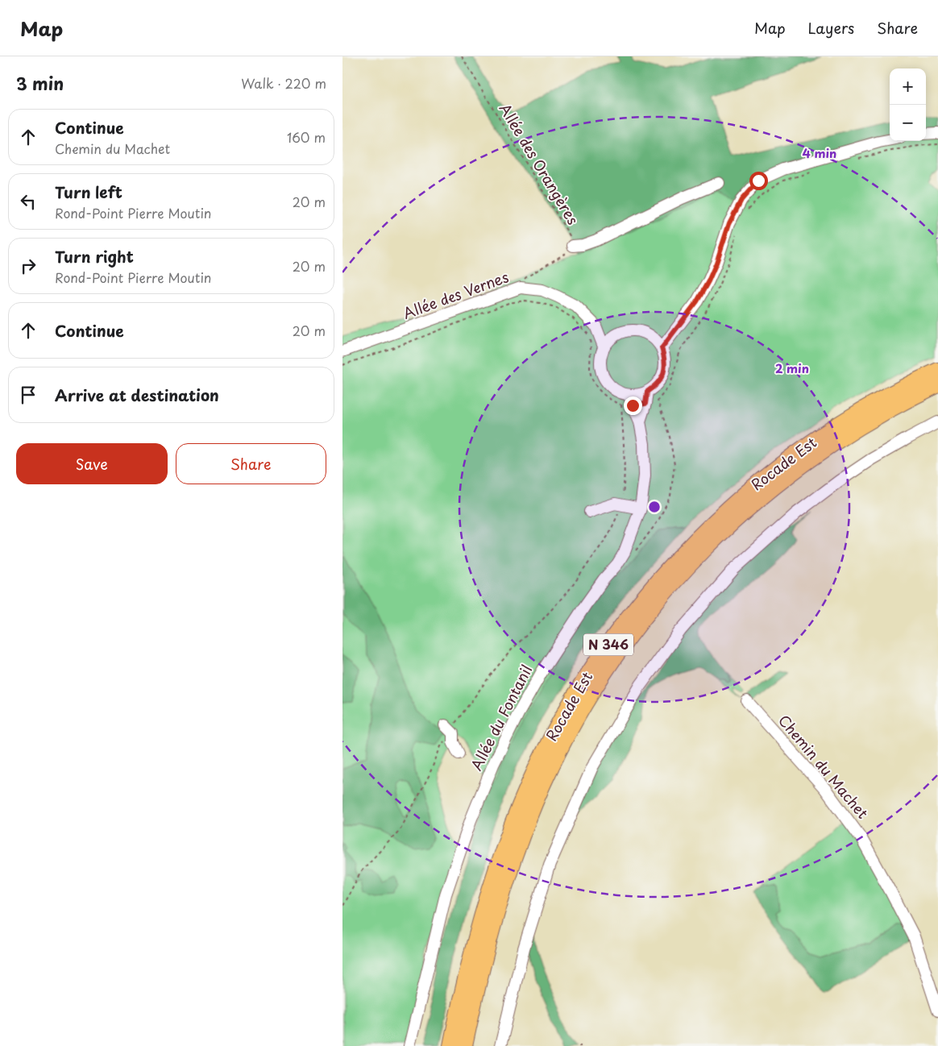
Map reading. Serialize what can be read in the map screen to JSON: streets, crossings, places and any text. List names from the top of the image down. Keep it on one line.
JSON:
{"streets":{"highway":["Rocade Est","N 346"],"street":["Allée des Vernes","Allée du Fontanil","Chemin du Machet"],"path":["Allée des Orangères"]},"crossings":[["Allée des Orangères","Allée des Vernes"],["Allée des Vernes","Allée du Fontanil"]],"page":{"header":"Map","nav":["Map","Layers","Share"],"heading":["3 min","Walk · 220 m"],"map_buttons":["+","−"],"list":[["Continue","Chemin du Machet","160 m"],["Turn left","Rond-Point Pierre Moutin","20 m"],["Turn right","Rond-Point Pierre Moutin","20 m"],["Continue","20 m"],"Arrive at destination"],"buttons":["Save","Share"]},"rings":["4 min","2 min"]}
